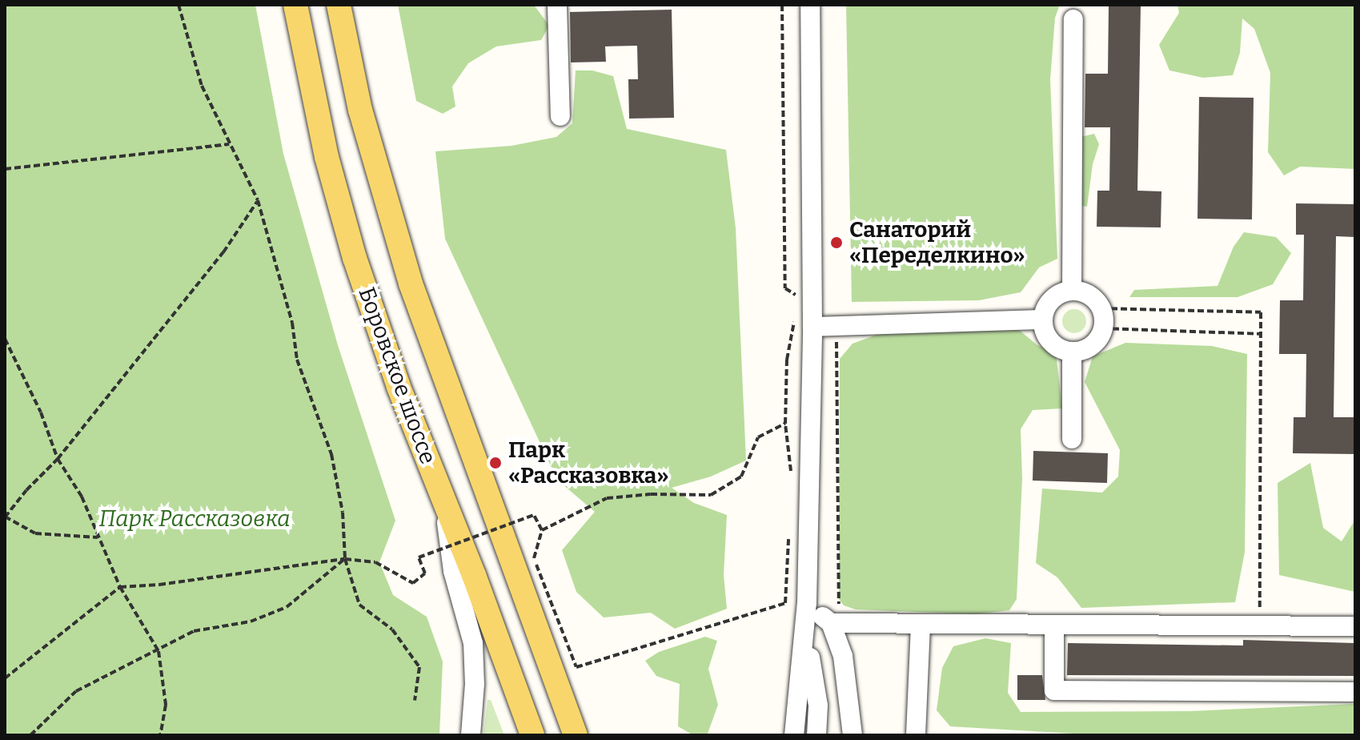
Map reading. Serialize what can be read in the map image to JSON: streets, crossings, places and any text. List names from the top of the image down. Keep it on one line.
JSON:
{"streets":{"main road":["Боровское шоссе"]},"parks":["Парк Рассказовка"],"places":["Санаторий «Переделкино»","Парк «Рассказовка»"]}
